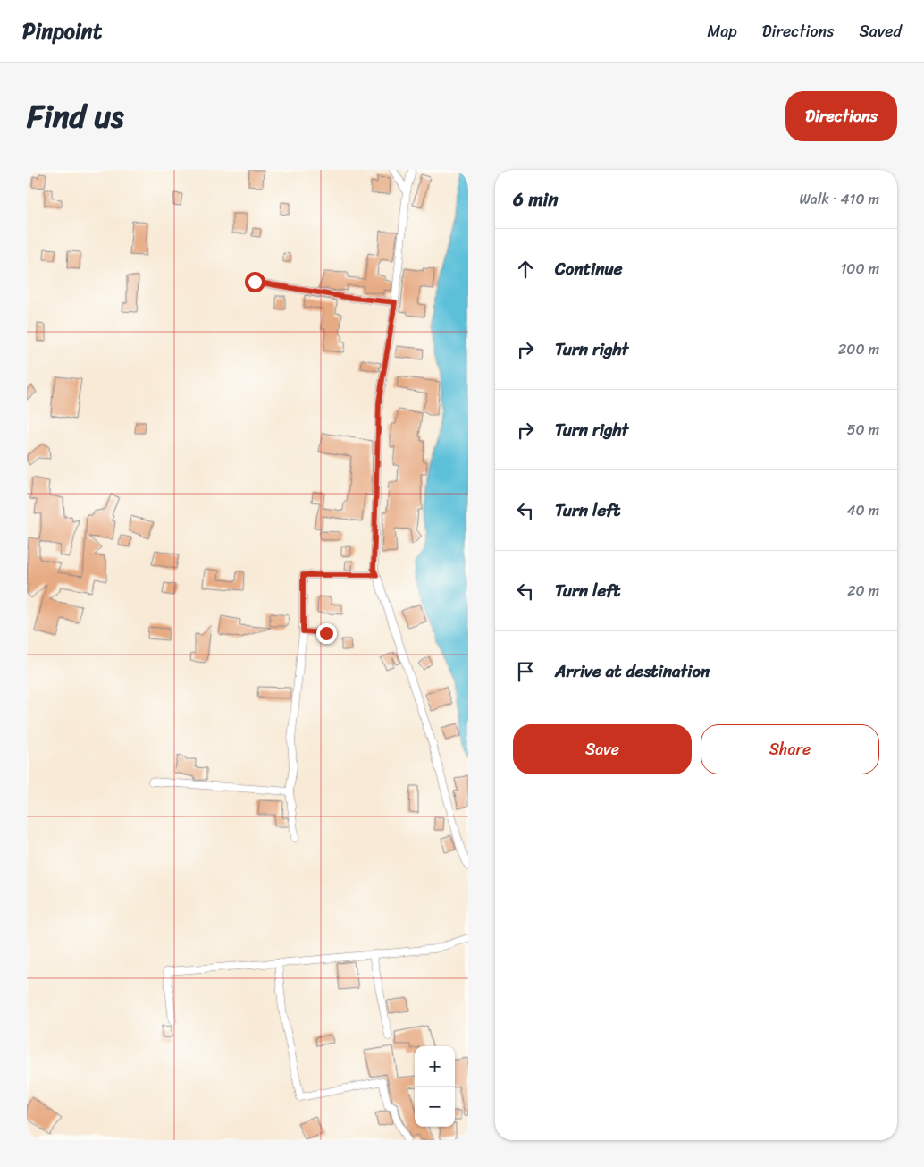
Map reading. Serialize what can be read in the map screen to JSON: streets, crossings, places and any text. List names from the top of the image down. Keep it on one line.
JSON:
{"page":{"header":"Pinpoint","nav":["Map","Directions","Saved"],"title":"Find us","buttons":["Directions",["Save","Share"]],"heading":["6 min","Walk · 410 m"],"list":[["Continue","100 m"],["Turn right","200 m"],["Turn right","50 m"],["Turn left","40 m"],["Turn left","20 m"],"Arrive at destination"],"map_buttons":["+","−"]}}
